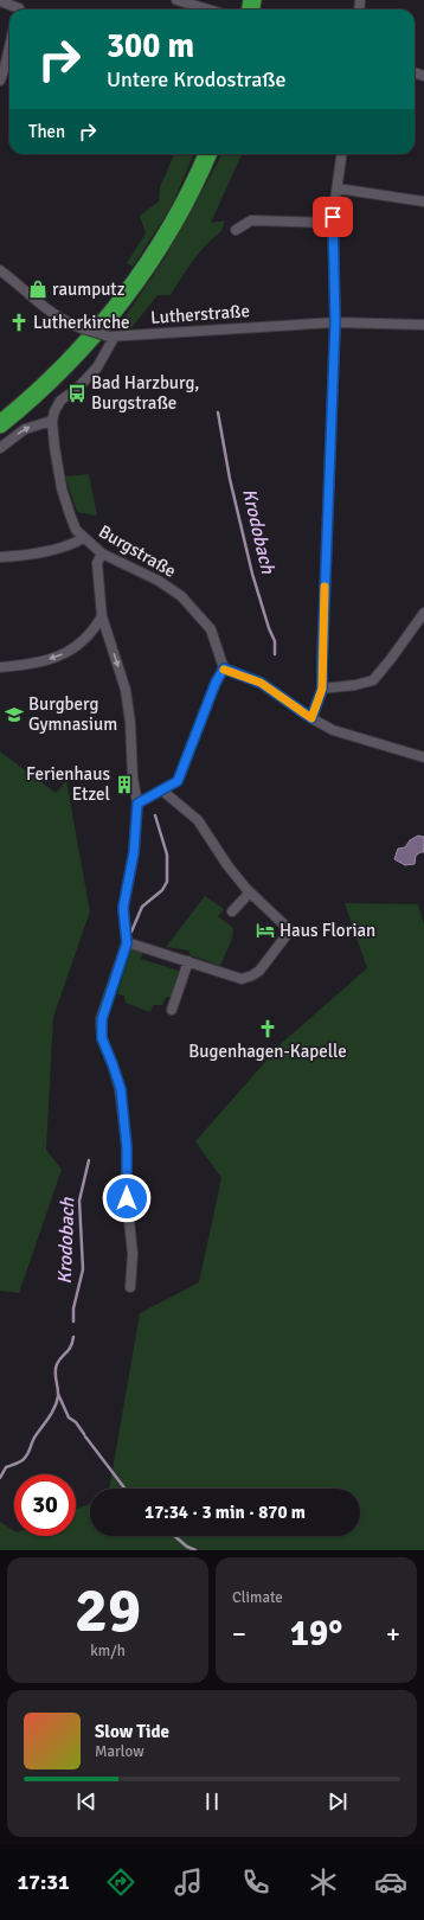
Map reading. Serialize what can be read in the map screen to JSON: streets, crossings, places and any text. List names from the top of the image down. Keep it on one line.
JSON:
{"streets":{"street":["Lutherstraße","Burgstraße"]},"water":["Krodobach"],"places":{"shop":["raumputz"],"church":["Lutherkirche","Bugenhagen-Kapelle"],"bus stop":["Bad Harzburg, Burgstraße"],"school or university":["Burgberg Gymnasium"],"building":["Ferienhaus Etzel"],"hotel":["Haus Florian"]},"page":{"turn":["300 m","Untere Krodostraße"],"then":"Then","limit":"30","trip":"17:34 · 3 min · 870 m","tile":[["29","km/h"],"Climate"],"heat":["−","19°","+"],"song":["Slow Tide","Marlow"],"tabs":"17:31"}}
